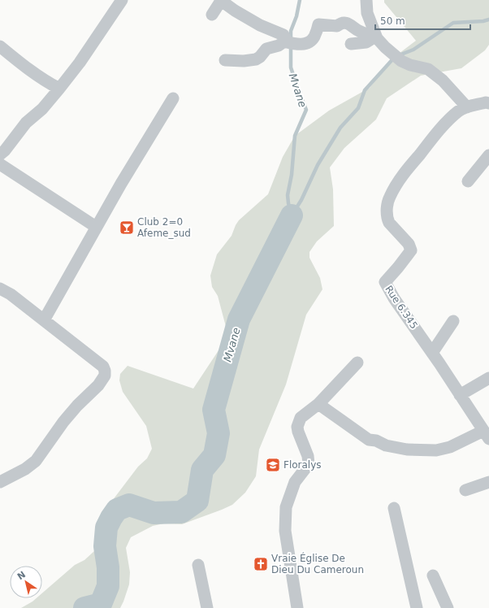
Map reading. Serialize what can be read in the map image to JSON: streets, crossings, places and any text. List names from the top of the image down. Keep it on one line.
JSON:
{"streets":{"street":["Rue 6.345"]},"water":["Mvane"],"places":{"bar":["Club 2=0 Afeme_sud"],"school or university":["Floralys"],"church":["Vraie Église De Dieu Du Cameroun"]},"scale_bar":"50 m","north":"top left"}
